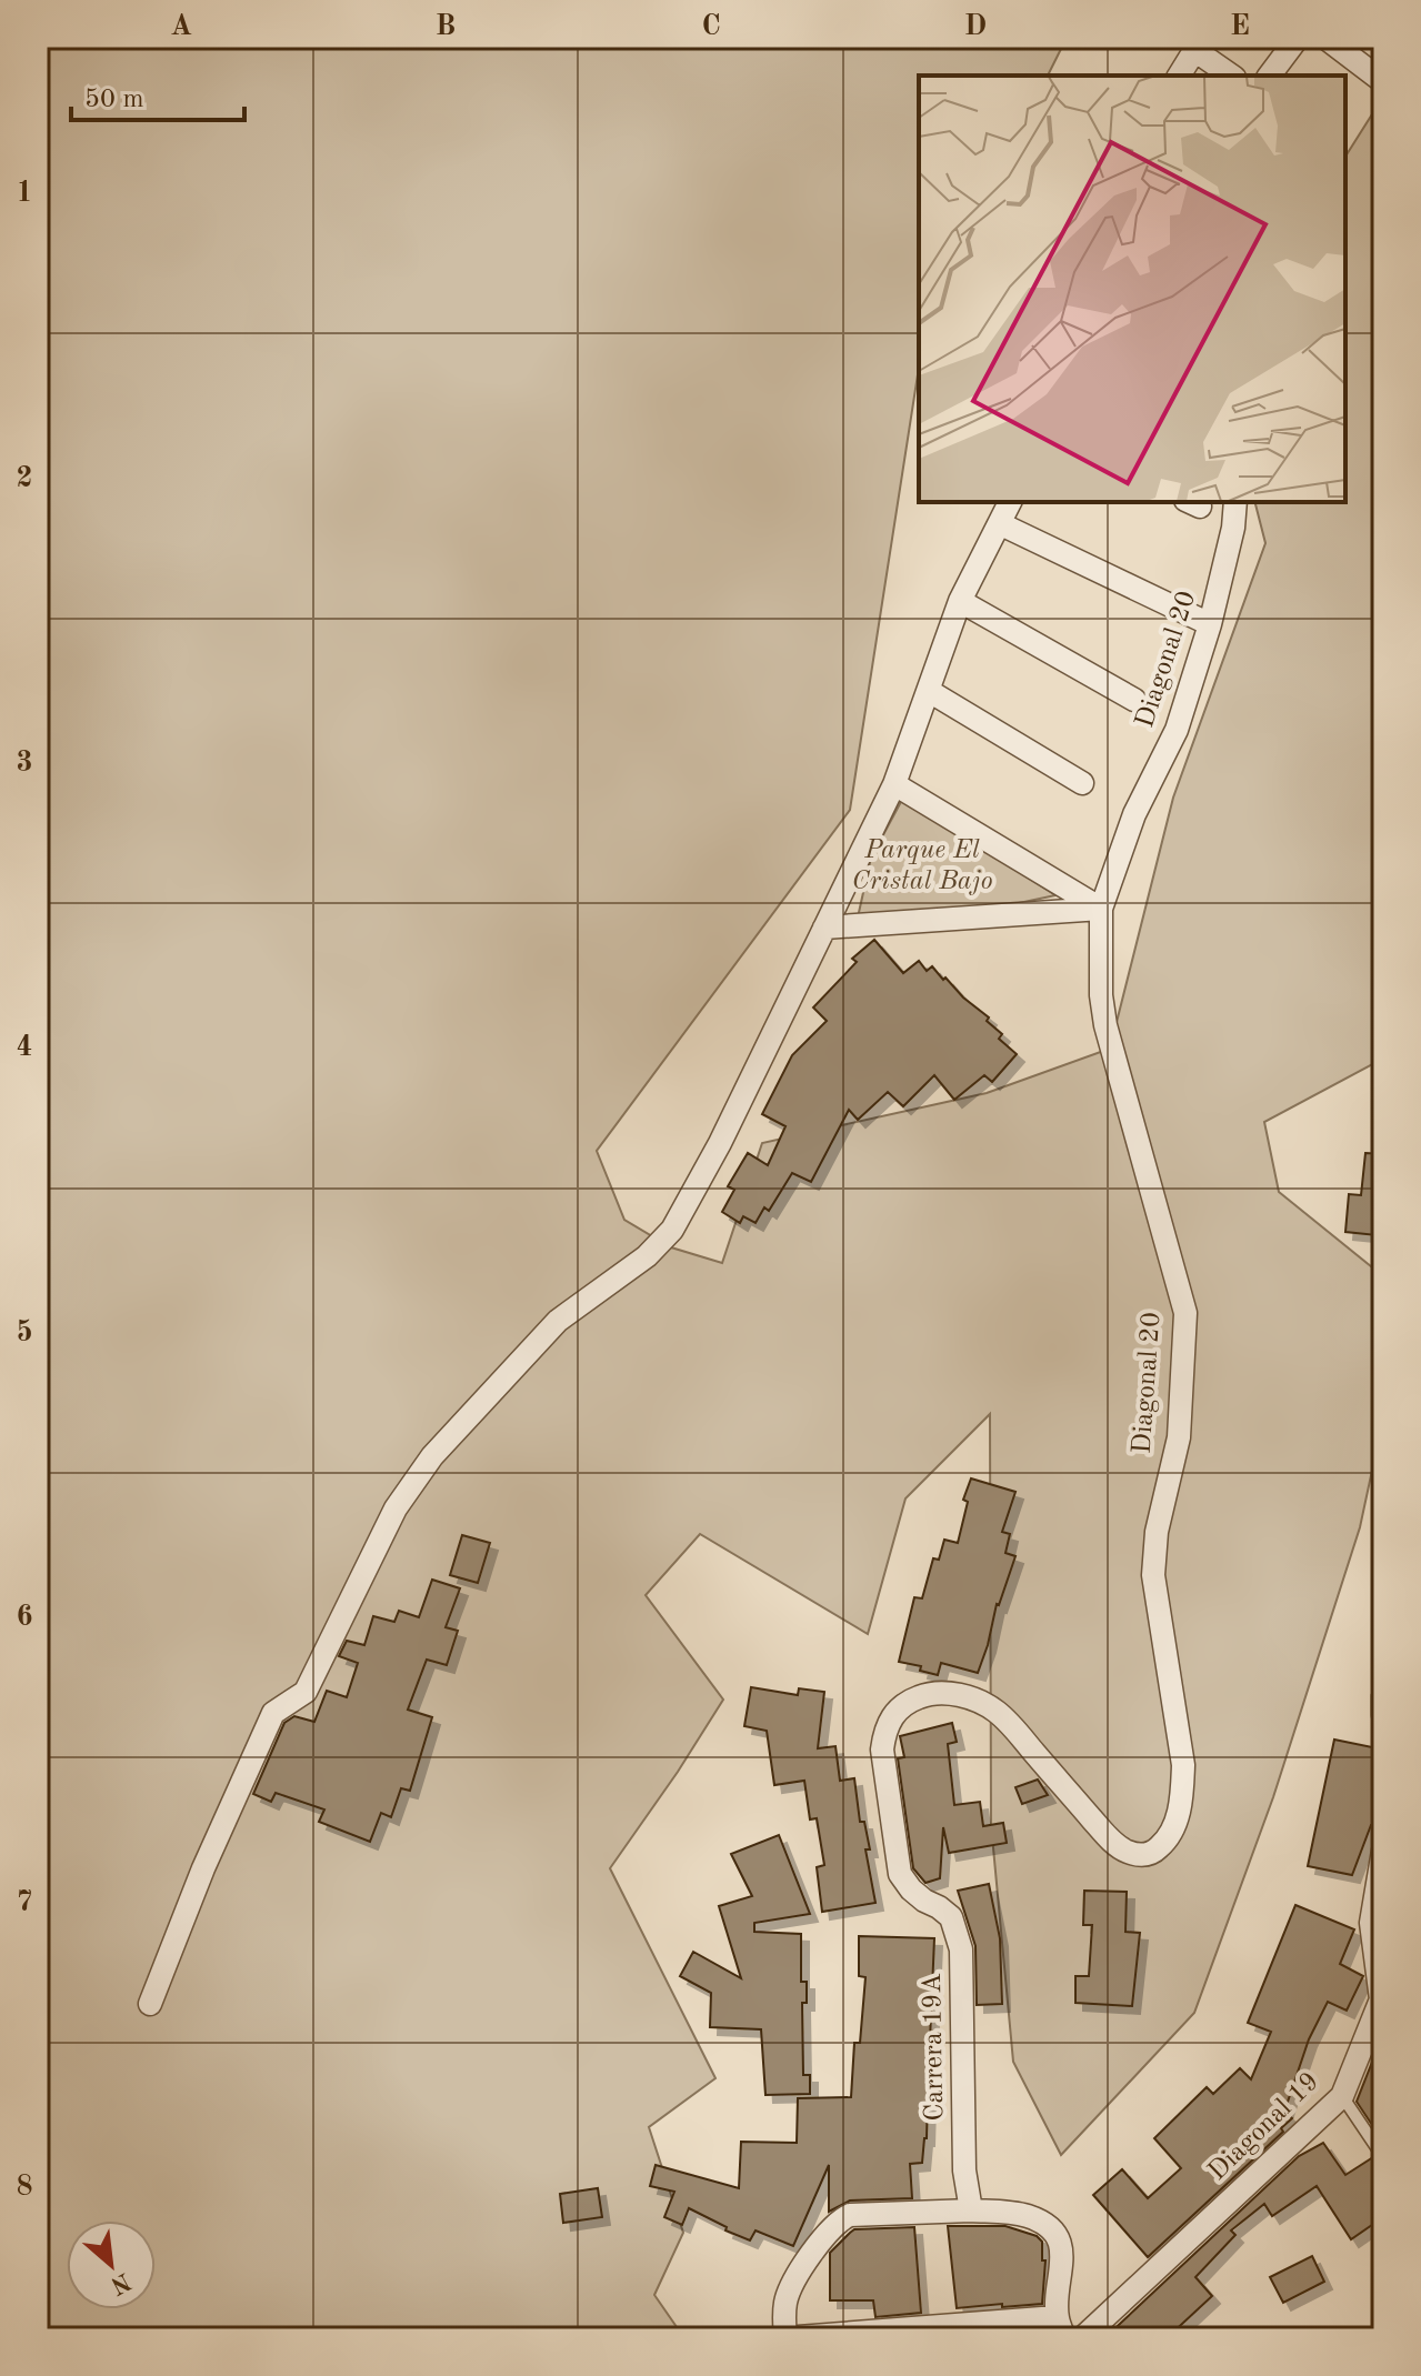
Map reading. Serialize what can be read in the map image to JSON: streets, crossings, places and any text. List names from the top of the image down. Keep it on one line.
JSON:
{"streets":{"street":["Diagonal 20","Carrera 19A","Diagonal 19"]},"crossings":[["Diagonal 20","Carrera 19A"]],"parks":["Parque El Cristal Bajo"],"scale_bar":"50 m","north":"bottom right","grid":{"columns":["A","B","C","D","E"],"rows":["1","2","3","4","5","6","7","8"]}}
